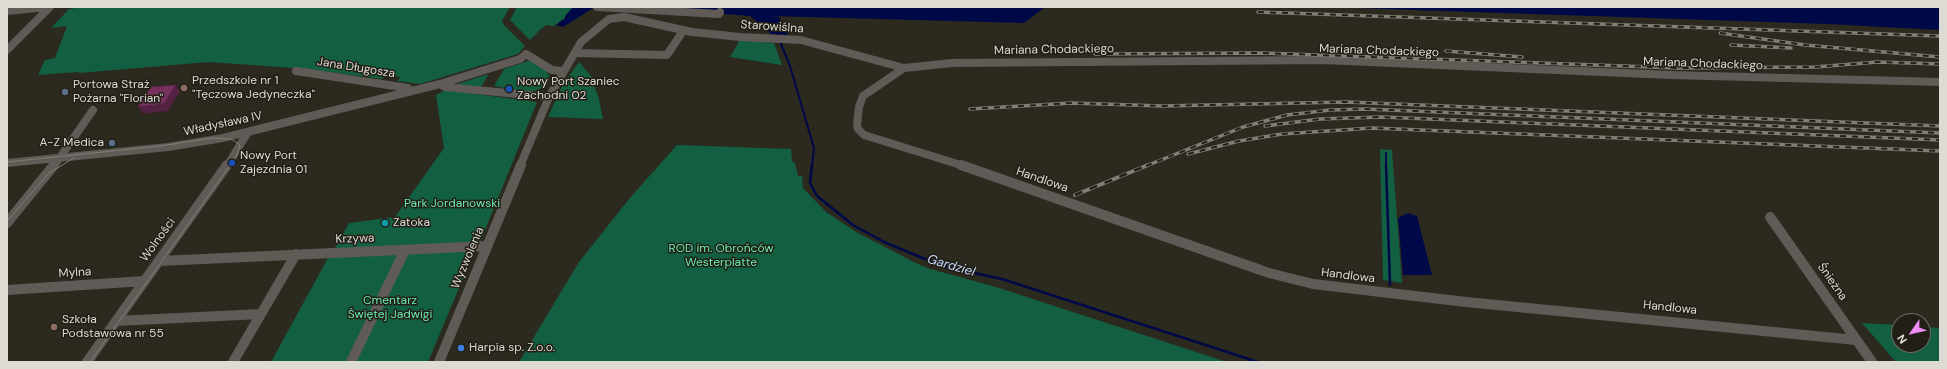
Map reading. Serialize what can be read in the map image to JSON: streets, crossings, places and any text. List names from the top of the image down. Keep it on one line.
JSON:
{"streets":{"street":["Starowiślna","Mariana Chodackiego","Jana Długosza","Władysława IV","Handlowa","Krzywa","Wolności","Wyzwolenia","Mylna","Śnieżna"]},"crossings":[["Starowiślna","Mariana Chodackiego"],["Starowiślna","Władysława IV"],["Mariana Chodackiego","Handlowa"],["Jana Długosza","Władysława IV"],["Władysława IV","Wolności"],["Władysława IV","Wyzwolenia"],["Handlowa","Śnieżna"],["Krzywa","Wolności"],["Krzywa","Wyzwolenia"],["Wolności","Mylna"]],"water":["Gardziel"],"parks":["Park Jordanowski","ROD im. Obrońców Westerplatte","Cmentarz Świętej Jadwigi"],"places":["Przedszkole nr 1 \"Tęczowa Jedyneczka\"","Nowy Port Szaniec Zachodni 02","Portowa Straż Pożarna \"Florian\"","A-Z Medica","Nowy Port Zajezdnia 01","Zatoka","Szkoła Podstawowa nr 55","Harpia sp. Z.o.o."],"north":"bottom left"}
